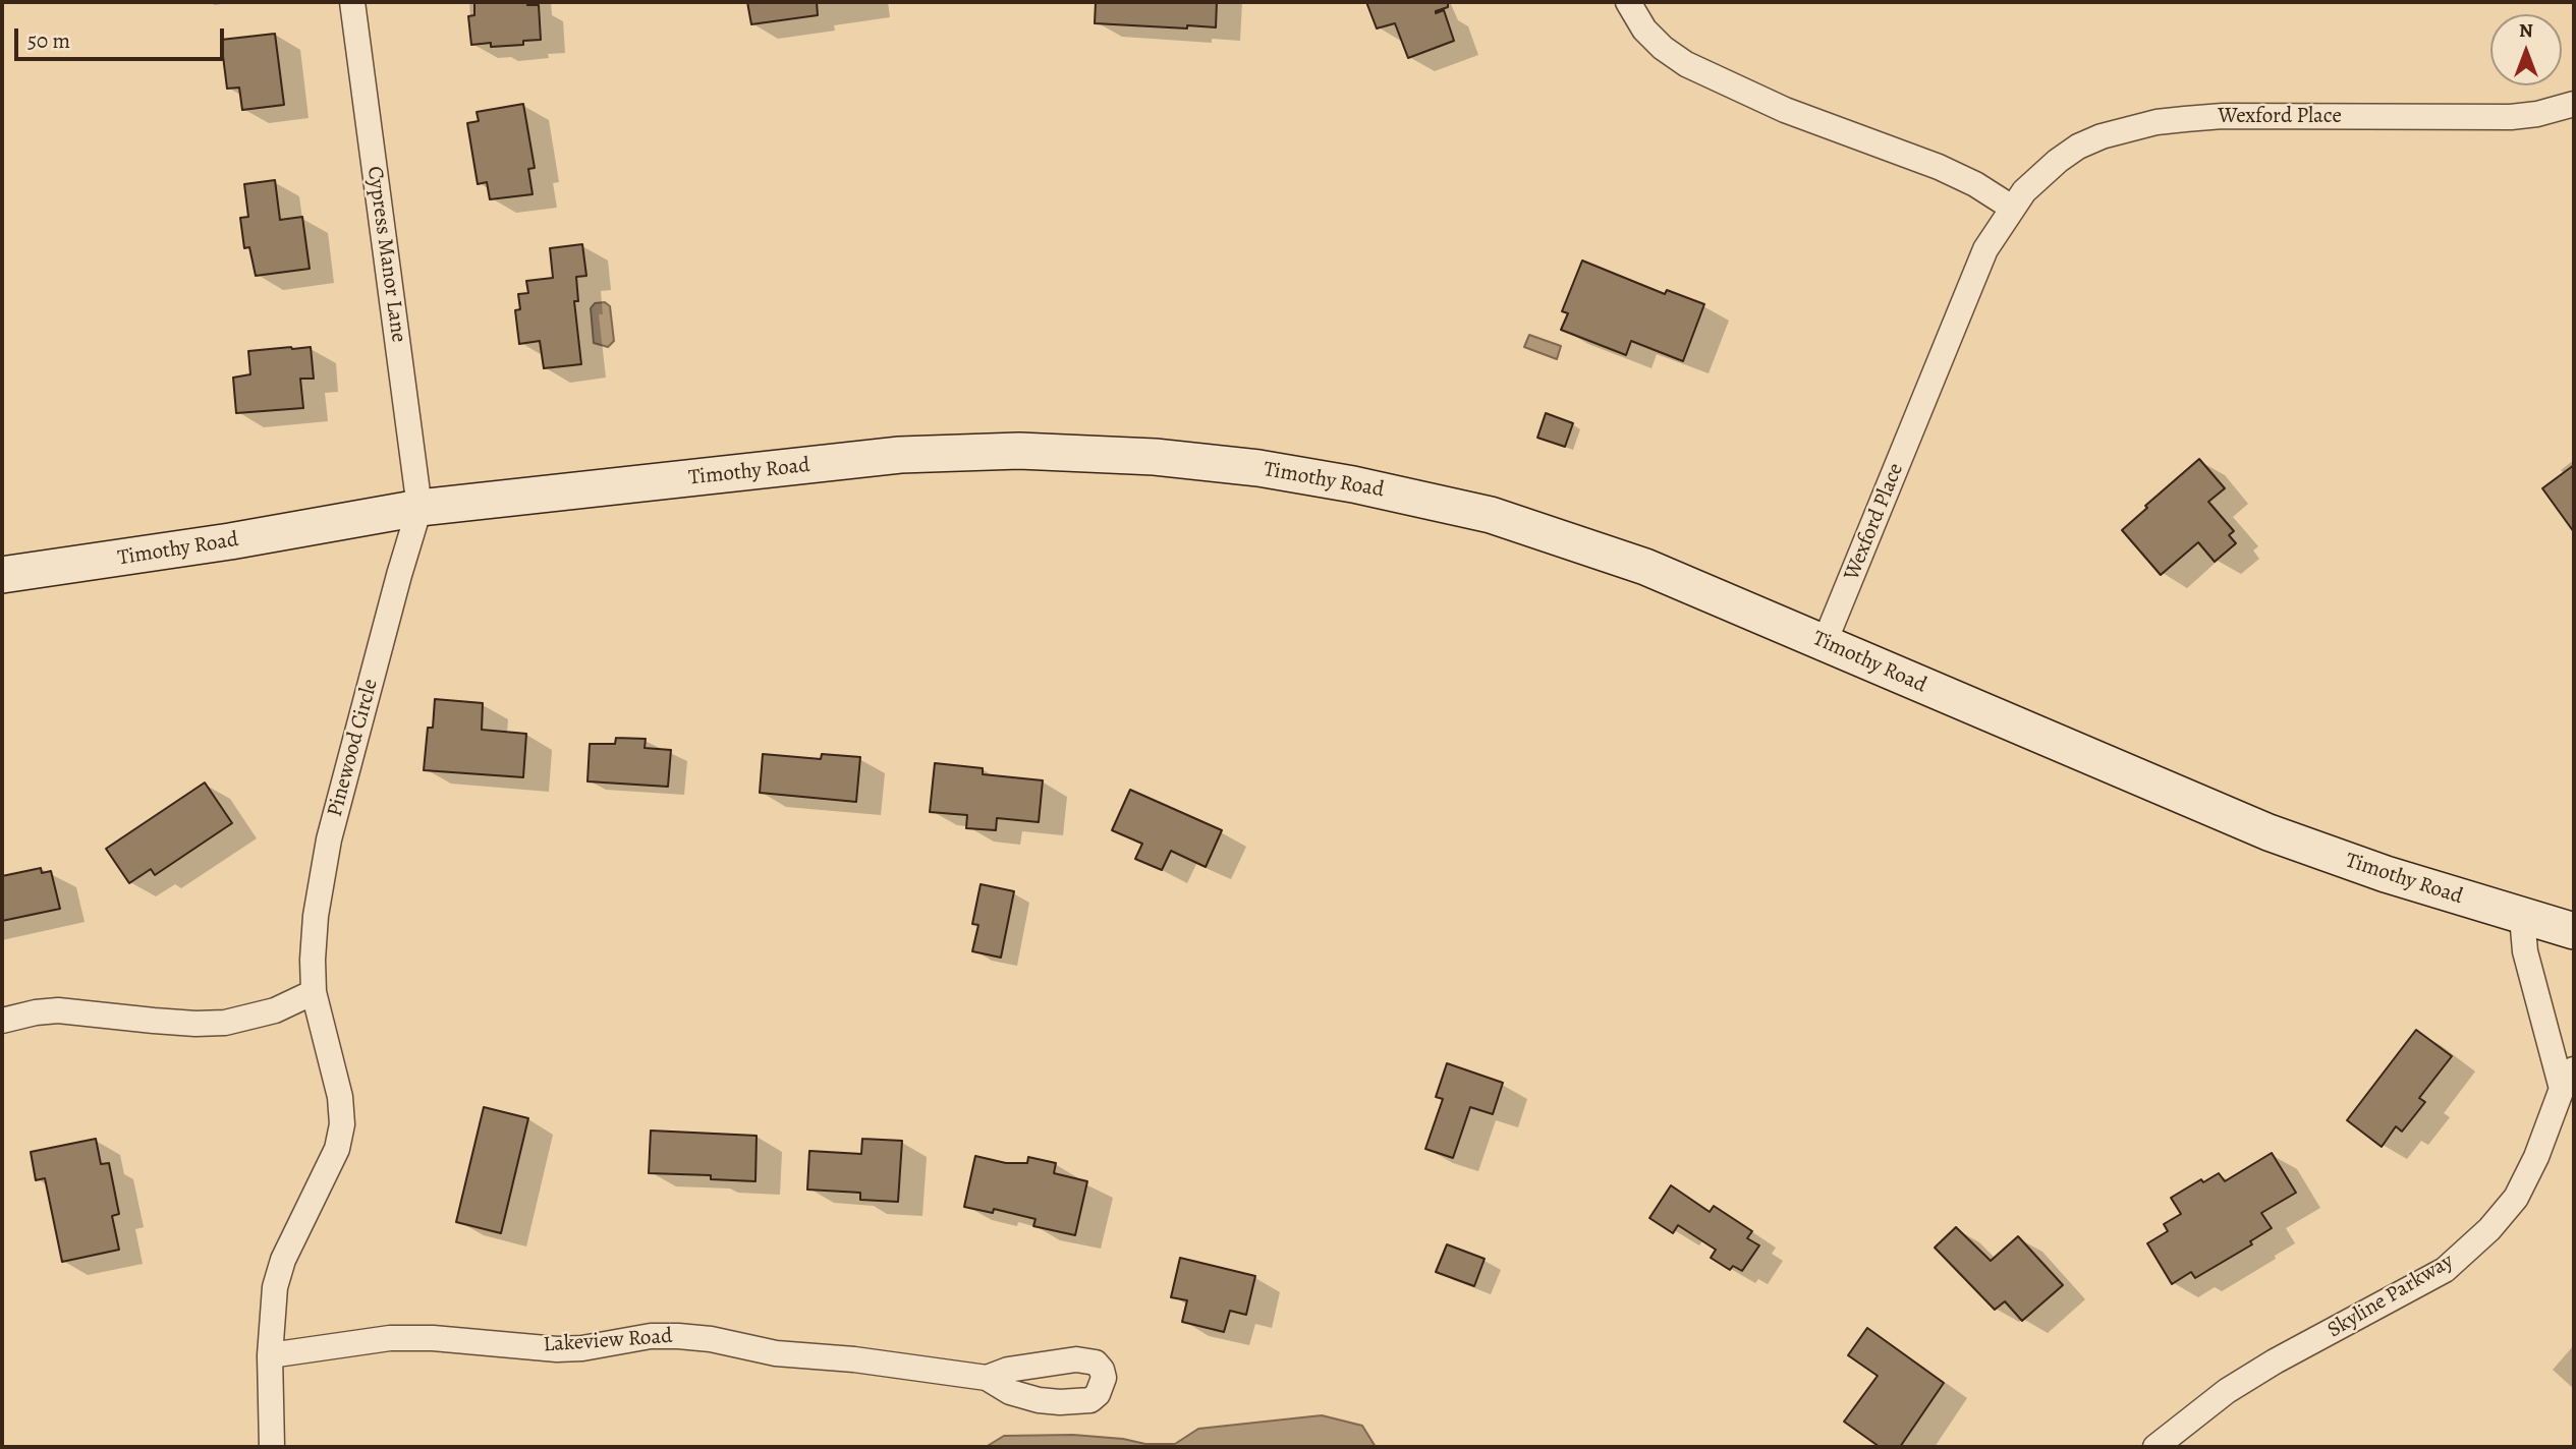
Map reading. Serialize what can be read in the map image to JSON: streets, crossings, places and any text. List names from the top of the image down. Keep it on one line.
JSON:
{"streets":{"main road":["Timothy Road"],"street":["Wexford Place","Cypress Manor Lane","Pinewood Circle","Skyline Parkway","Lakeview Road"]},"crossings":[["Wexford Place","Timothy Road"],["Cypress Manor Lane","Timothy Road"],["Cypress Manor Lane","Pinewood Circle"],["Timothy Road","Pinewood Circle"],["Timothy Road","Skyline Parkway"],["Pinewood Circle","Lakeview Road"]],"scale_bar":"50 m","north":"top"}
